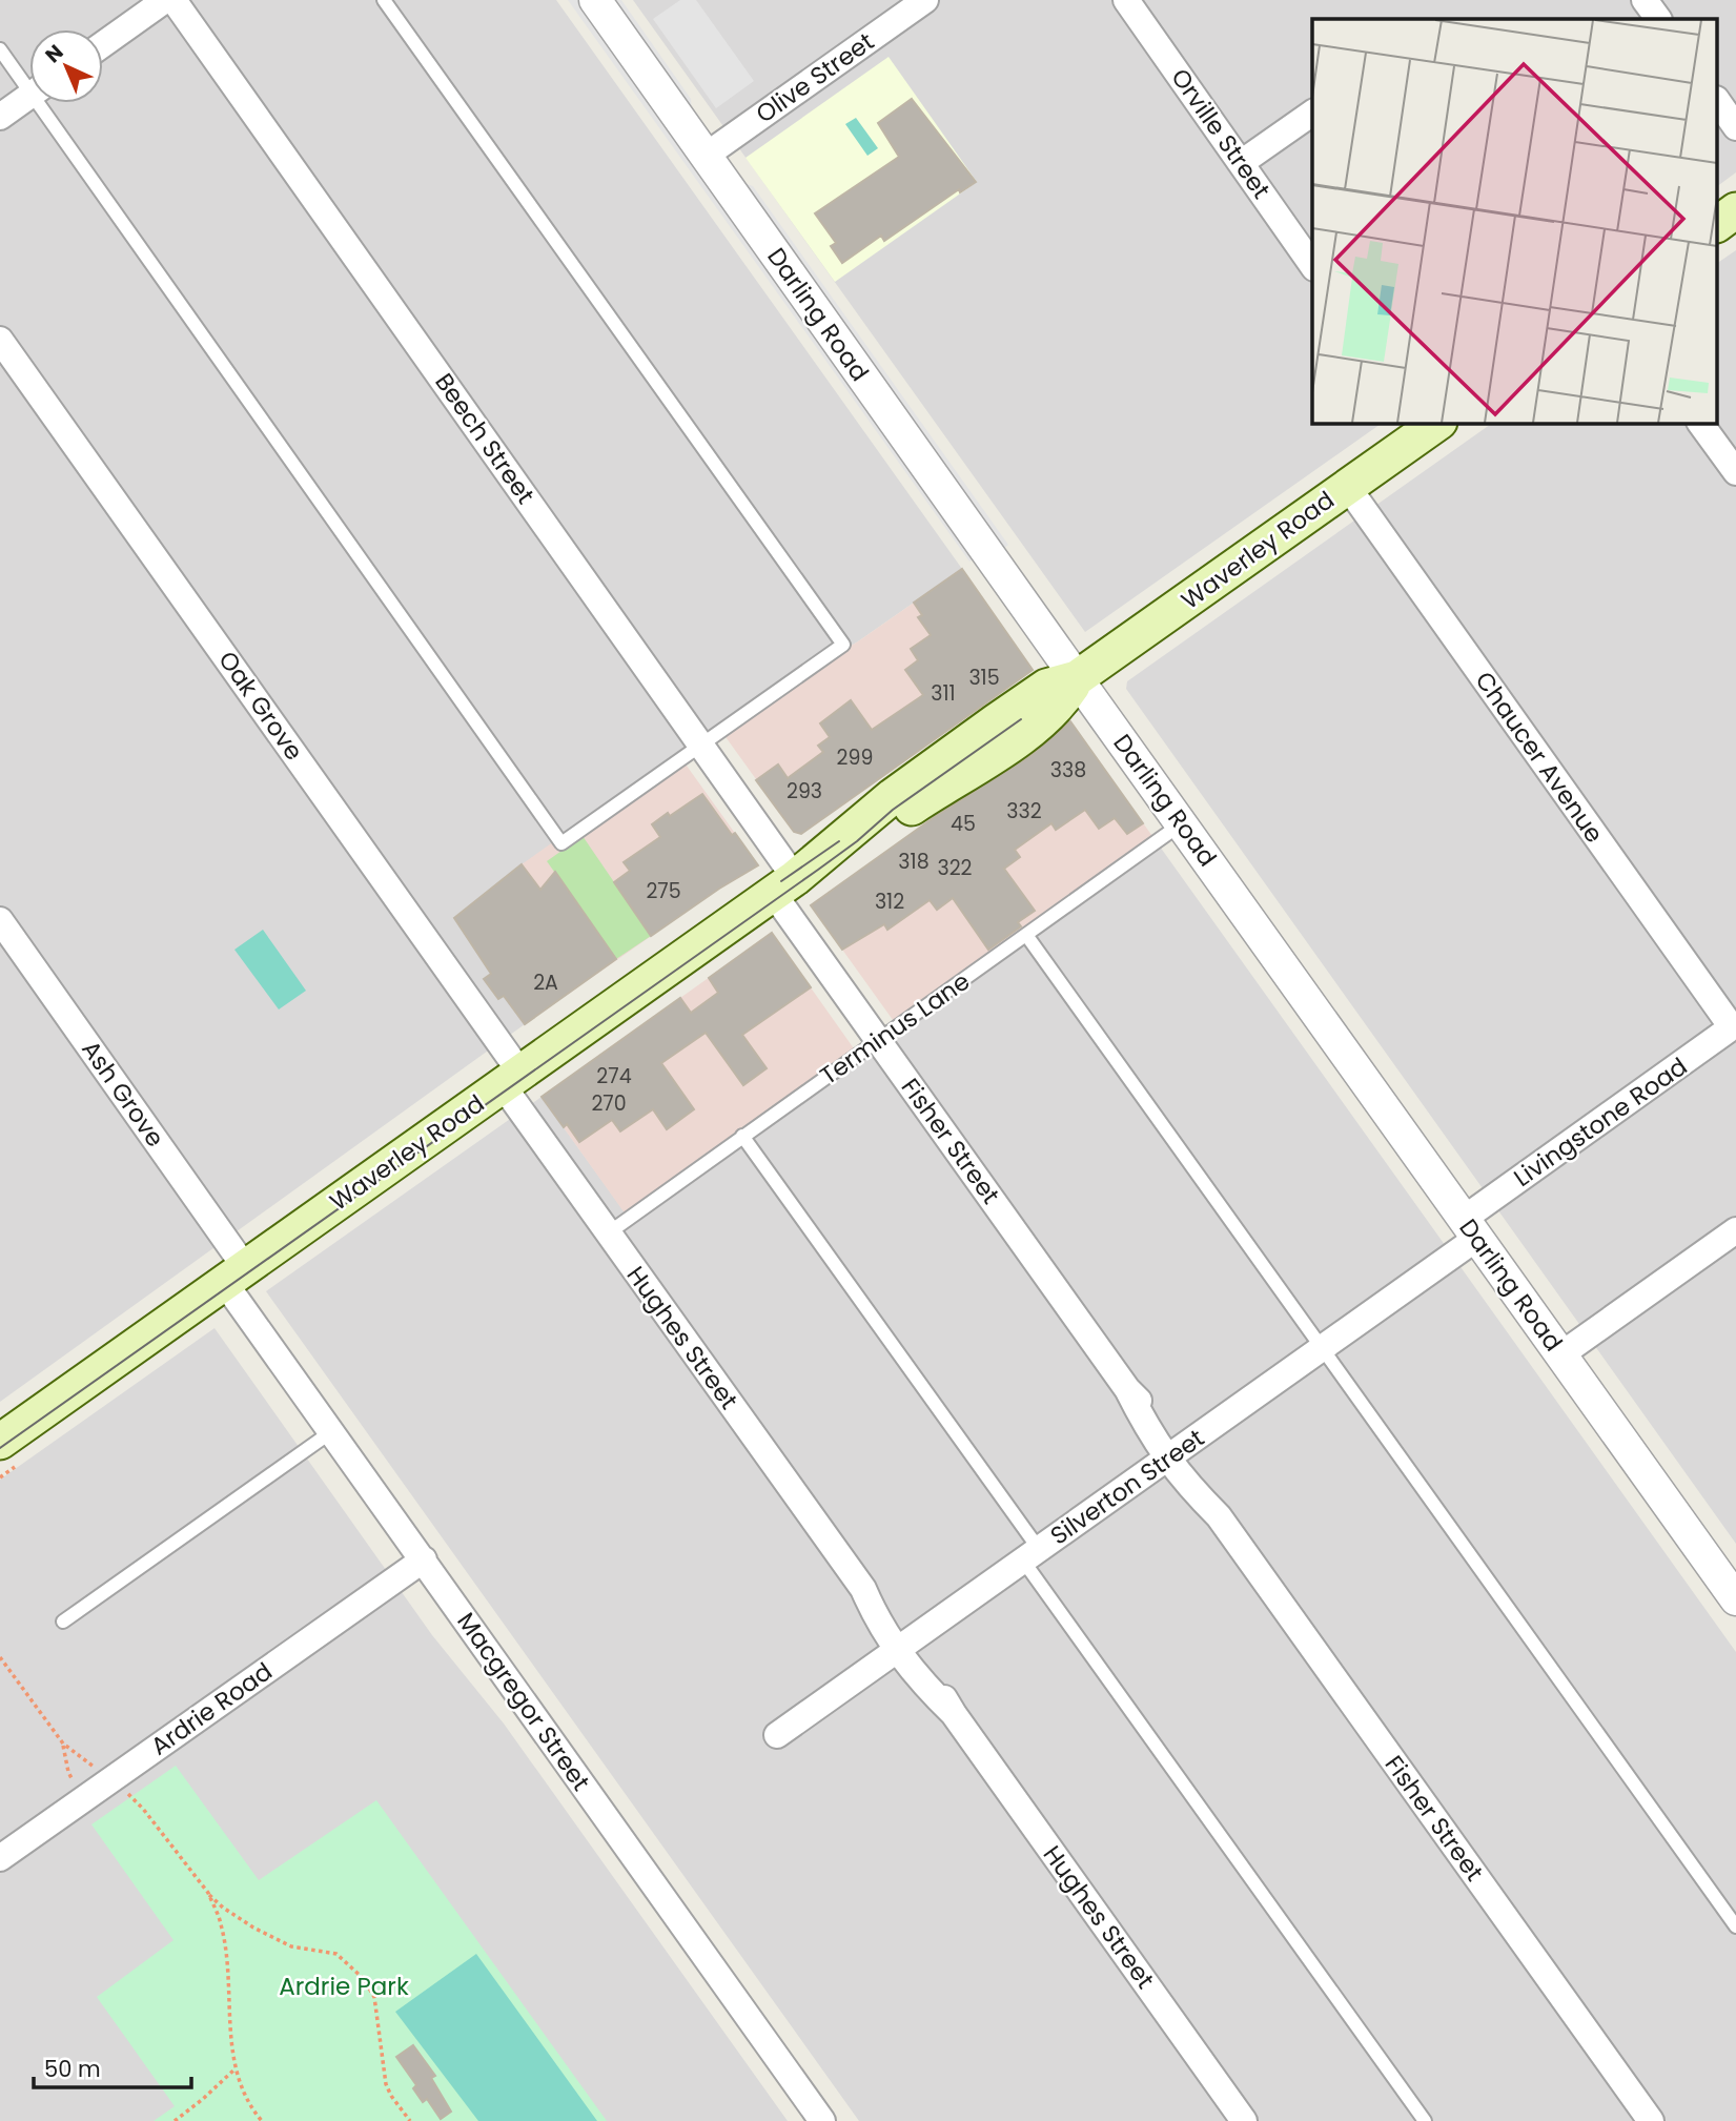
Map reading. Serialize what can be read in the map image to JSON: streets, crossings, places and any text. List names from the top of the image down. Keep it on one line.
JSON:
{"streets":{"main road":["Waverley Road"],"street":["Olive Street","Orville Street","Darling Road","Beech Street","Oak Grove","Chaucer Avenue","Ash Grove","Livingstone Road","Fisher Street","Hughes Street","Silverton Street","Macgregor Street","Ardrie Road"],"lane":["Terminus Lane"]},"crossings":[["Olive Street","Darling Road"],["Darling Road","Waverley Road"],["Darling Road","Terminus Lane"],["Darling Road","Livingstone Road"],["Darling Road","Silverton Street"],["Beech Street","Waverley Road"],["Beech Street","Fisher Street"],["Waverley Road","Oak Grove"],["Waverley Road","Chaucer Avenue"],["Waverley Road","Ash Grove"],["Waverley Road","Fisher Street"],["Waverley Road","Hughes Street"],["Waverley Road","Macgregor Street"],["Oak Grove","Hughes Street"],["Chaucer Avenue","Livingstone Road"],["Terminus Lane","Fisher Street"],["Terminus Lane","Hughes Street"],["Ash Grove","Macgregor Street"],["Livingstone Road","Silverton Street"],["Fisher Street","Silverton Street"],["Hughes Street","Silverton Street"],["Macgregor Street","Ardrie Road"]],"parks":["Ardrie Park"],"house_numbers":["315","311","299","338","293","332","45","318","322","275","312","2A","274","270"],"scale_bar":"50 m","north":"top left"}
